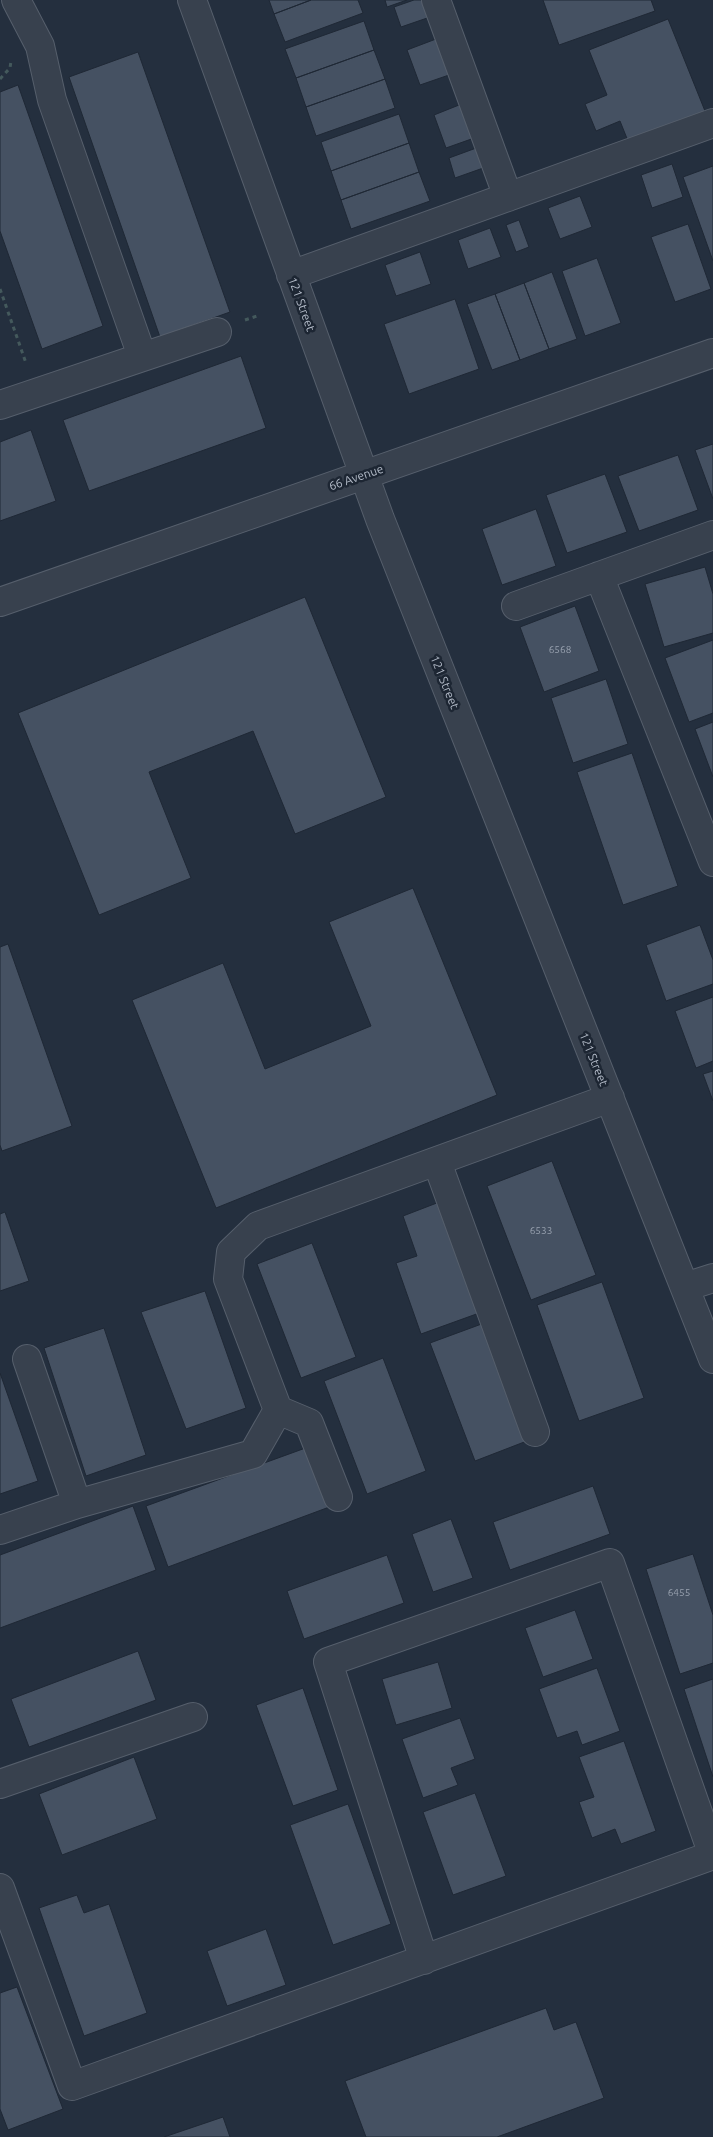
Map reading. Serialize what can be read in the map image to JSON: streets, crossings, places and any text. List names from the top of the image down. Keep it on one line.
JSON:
{"streets":{"street":["121 Street","66 Avenue"]},"crossings":[["121 Street","66 Avenue"]],"house_numbers":["6568","6533","6455"]}
